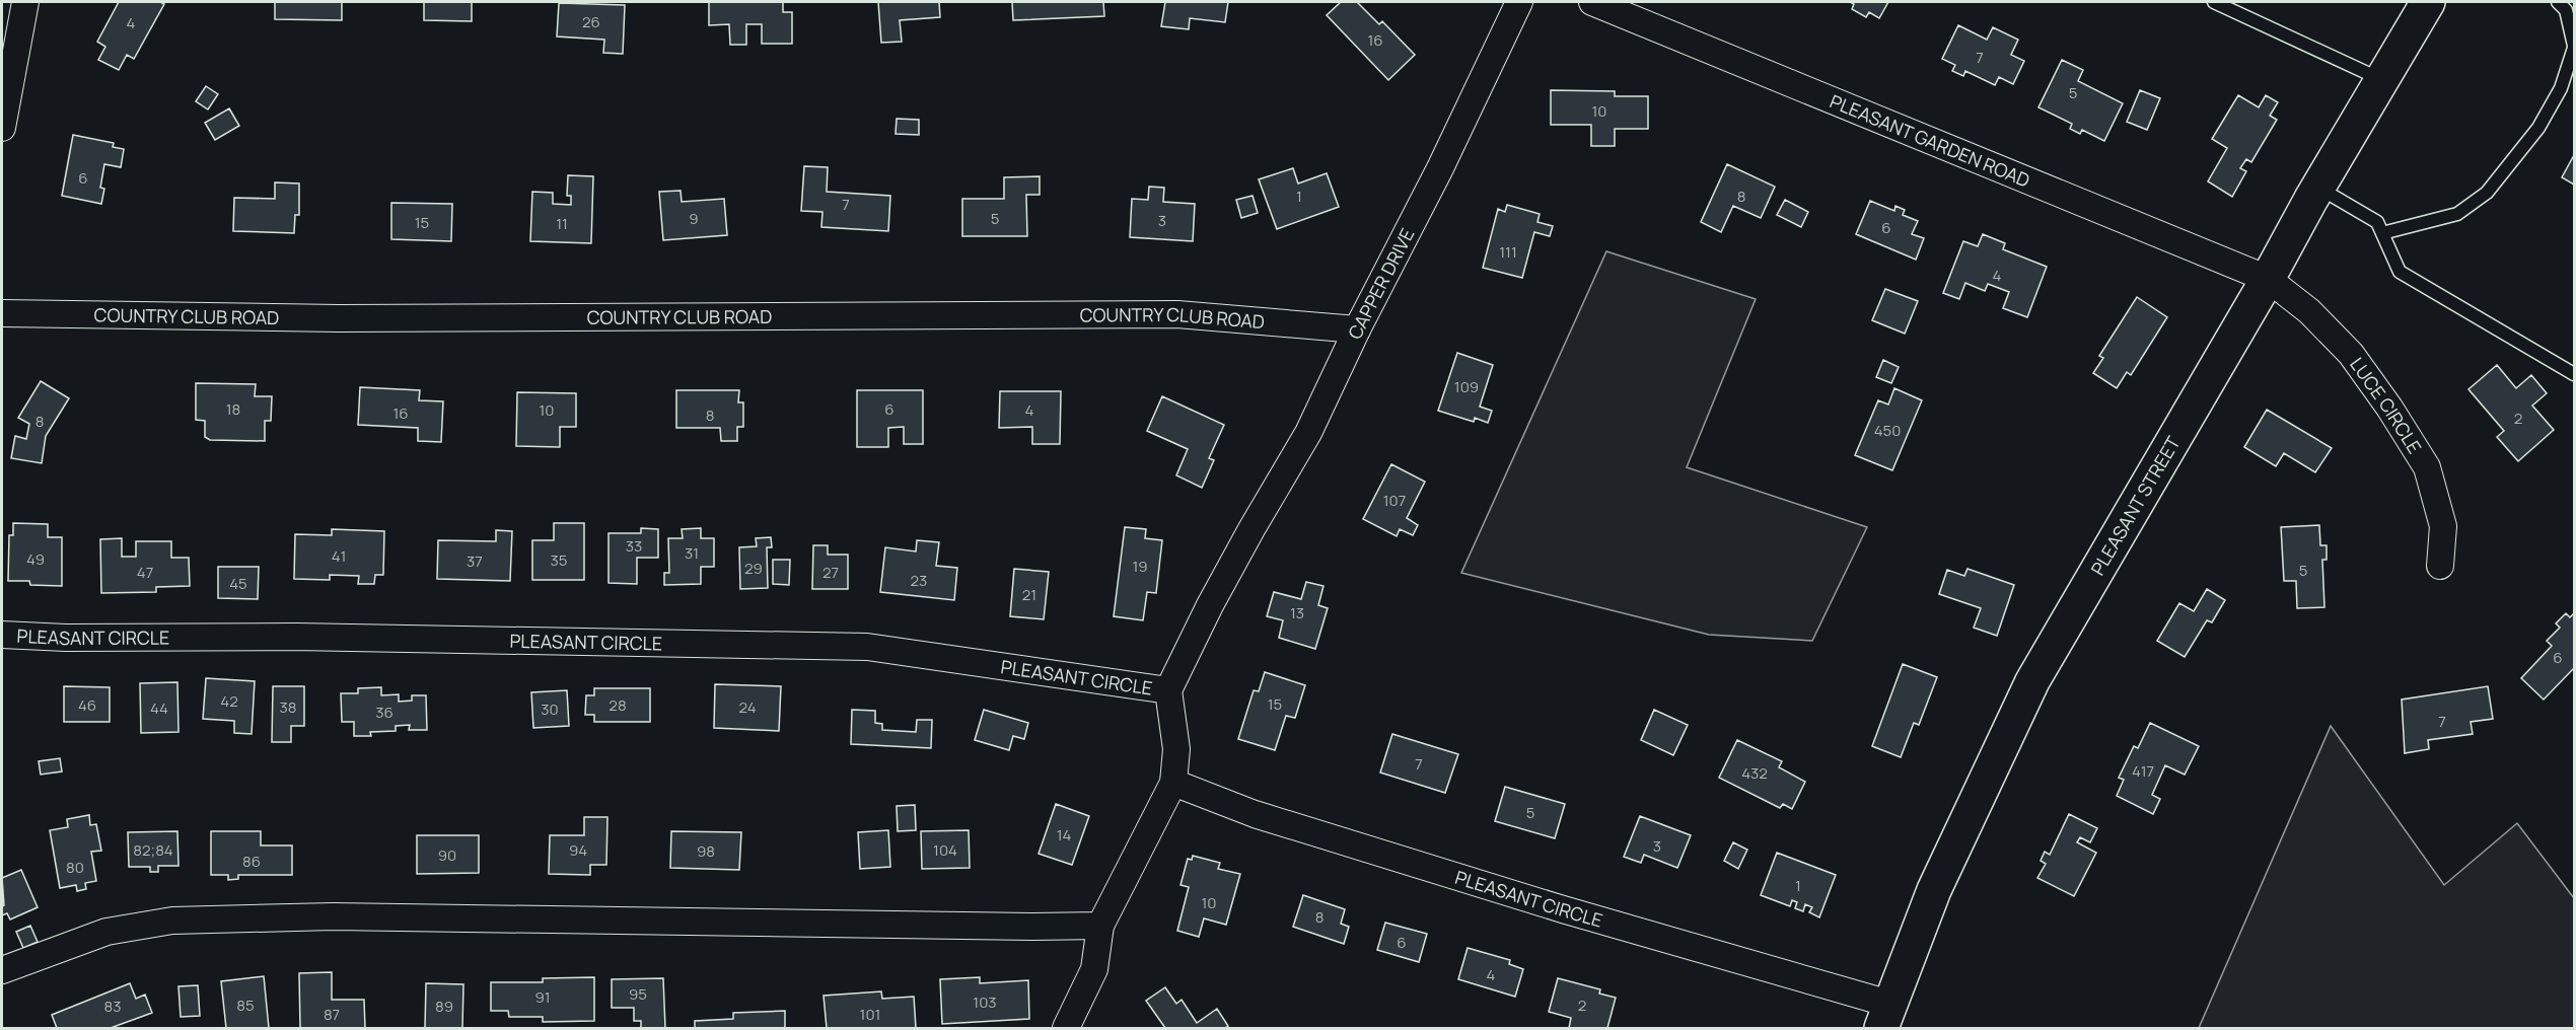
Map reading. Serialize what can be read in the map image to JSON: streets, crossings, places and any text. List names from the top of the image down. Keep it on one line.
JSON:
{"streets":{"main road":["PLEASANT STREET"],"street":["PLEASANT GARDEN ROAD","CAPPER DRIVE","COUNTRY CLUB ROAD","LUCE CIRCLE","PLEASANT CIRCLE"]},"crossings":[["PLEASANT GARDEN ROAD","LUCE CIRCLE"],["PLEASANT GARDEN ROAD","PLEASANT STREET"],["CAPPER DRIVE","COUNTRY CLUB ROAD"],["CAPPER DRIVE","PLEASANT CIRCLE"],["LUCE CIRCLE","PLEASANT STREET"],["PLEASANT STREET","PLEASANT CIRCLE"]],"house_numbers":["26","4","16","7","5","10","6","1","8","7","9","5","3","15","11","6","111","4","109","18","6","10","4","16","8","2","8","450","107","33","31","41","49","35","37","19","29","5","47","27","23","45","21","13","6","42","15","46","28","38","24","44","30","36","7","7","417","432","5","14","3","82;84","94","104","98","90","86","80","1","10","8","6","4","95","91","103","85","2","83","89","87","101"]}
